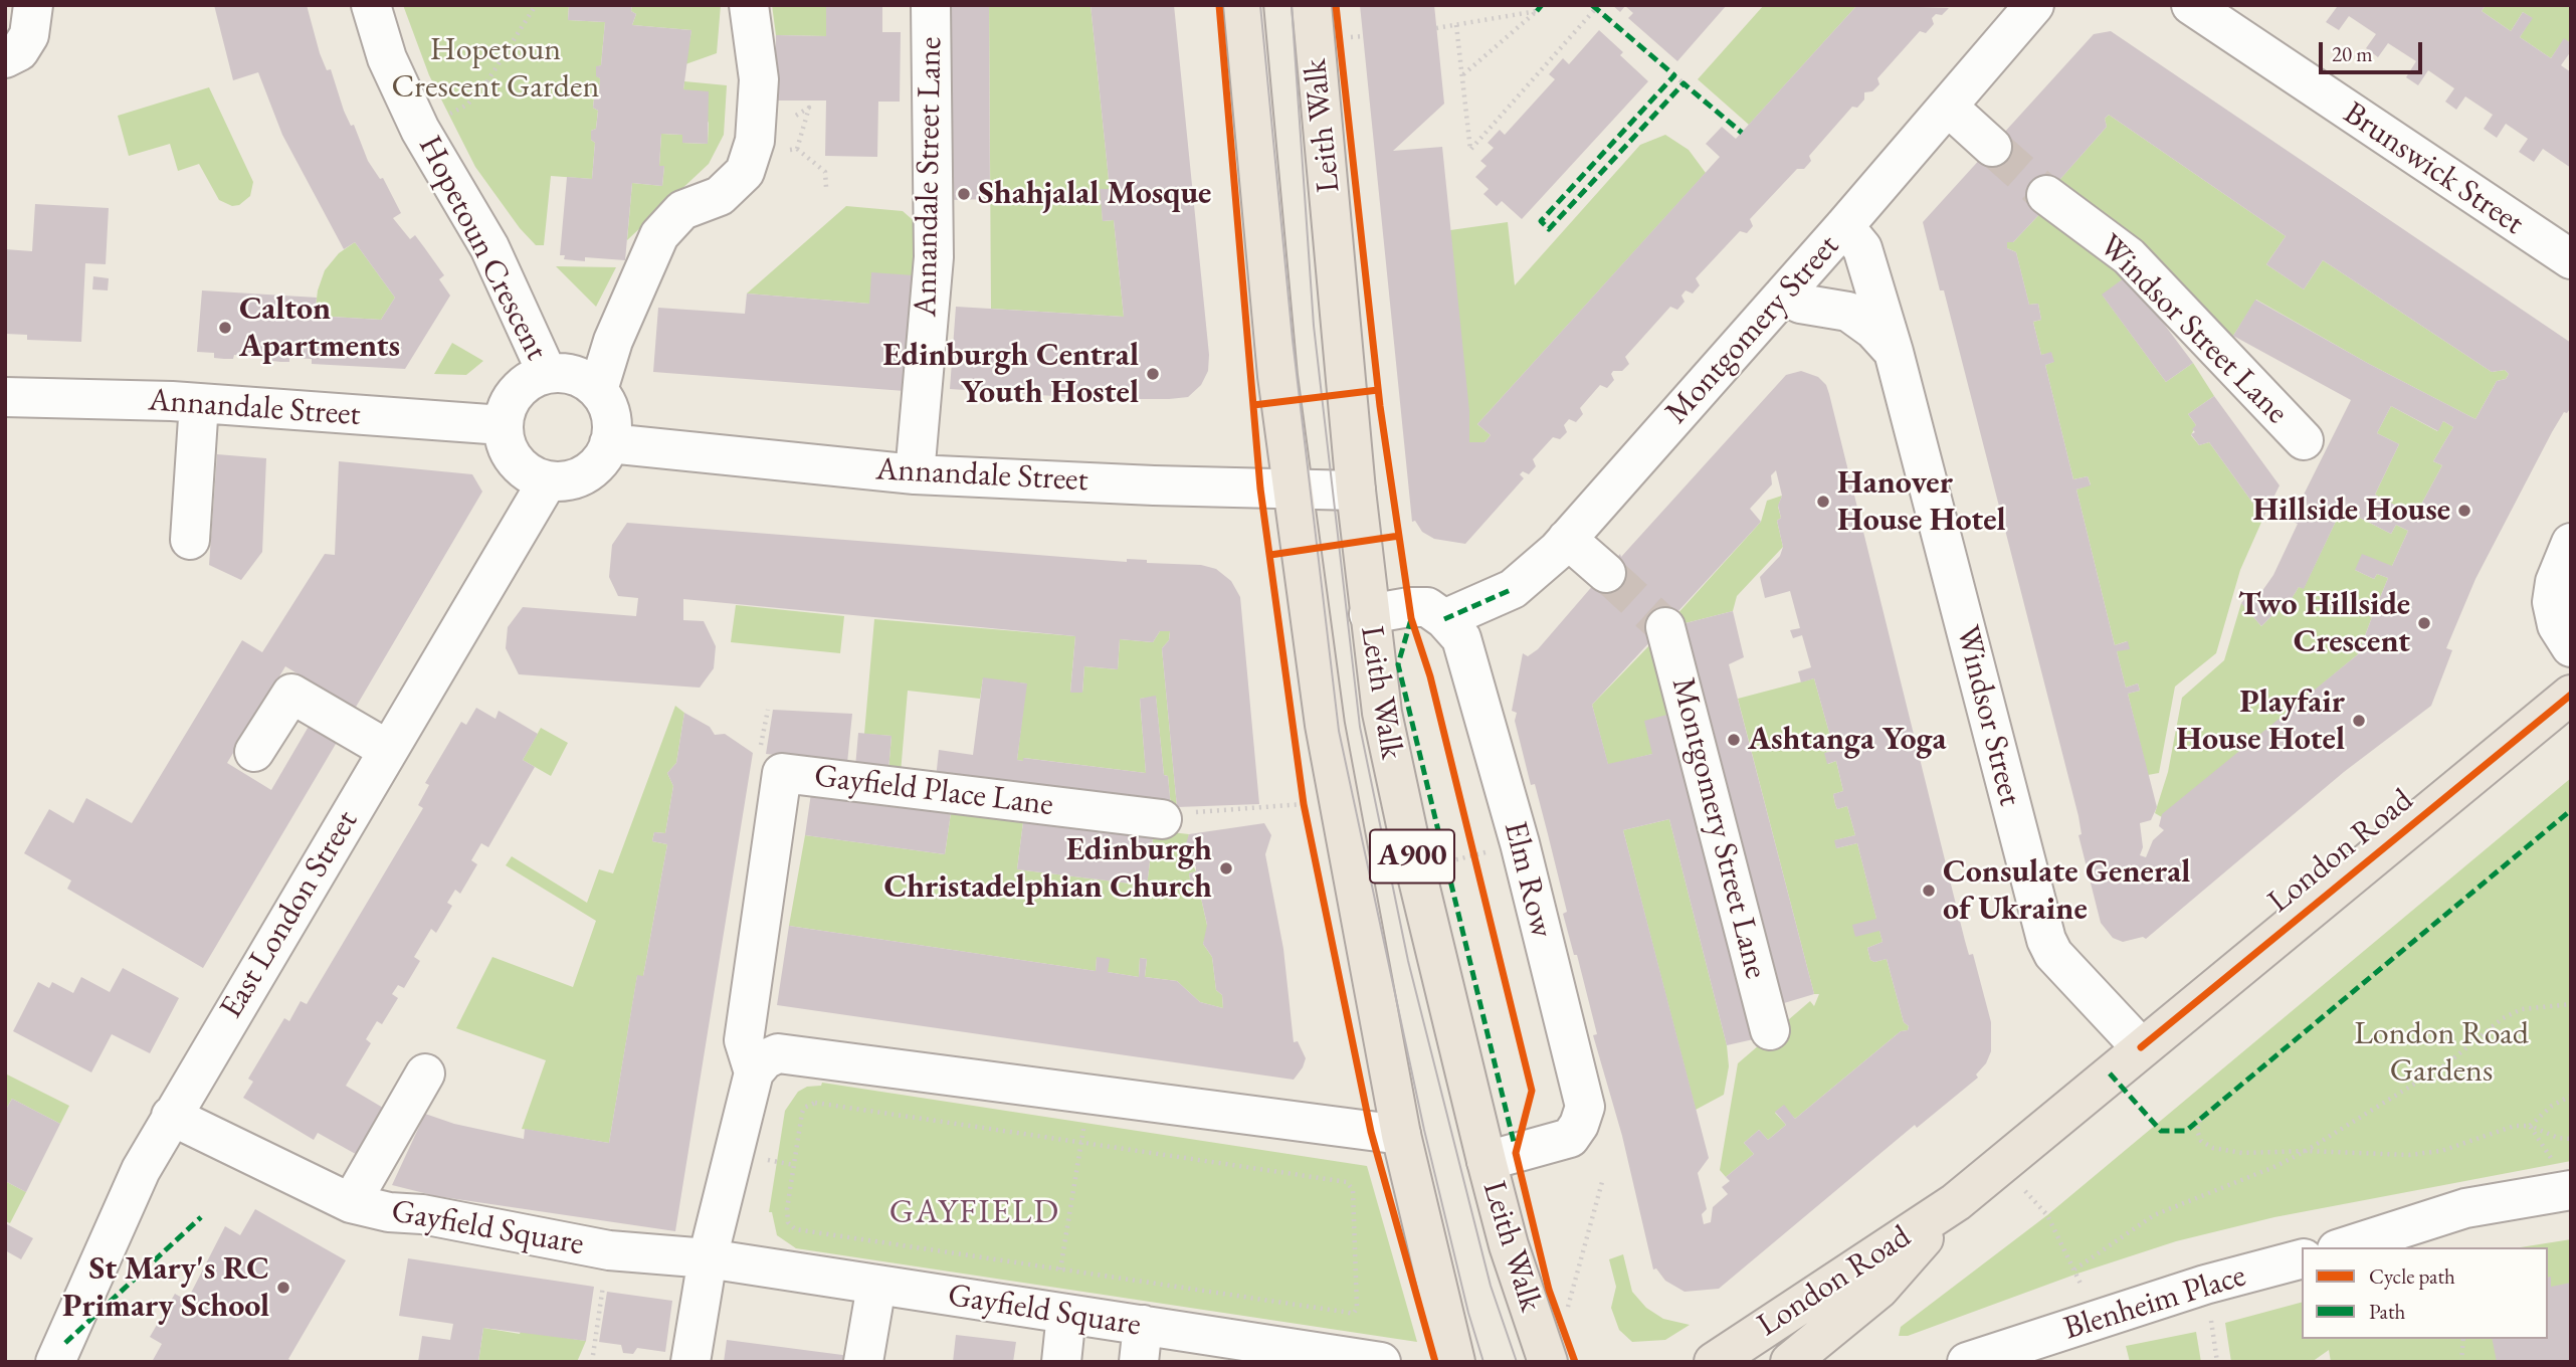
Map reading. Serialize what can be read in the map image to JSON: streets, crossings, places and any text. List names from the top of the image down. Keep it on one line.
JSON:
{"streets":{"main road":["Leith Walk","London Road","A900"],"street":["Brunswick Street","Annandale Street Lane","Hopetoun Crescent","Montgomery Street","Windsor Street Lane","Annandale Street","Windsor Street","Gayfield Place Lane","Montgomery Street Lane","Elm Row","East London Street","Gayfield Square","Blenheim Place"]},"crossings":[["Leith Walk","Annandale Street"],["Leith Walk","Elm Row"],["Annandale Street Lane","Annandale Street"],["Hopetoun Crescent","Annandale Street"],["Hopetoun Crescent","East London Street"],["Montgomery Street","Windsor Street"],["Montgomery Street","Elm Row"],["Annandale Street","East London Street"],["Windsor Street","London Road"],["East London Street","Gayfield Square"]],"districts":["GAYFIELD"],"parks":["Hopetoun Crescent Garden","London Road Gardens"],"places":["Shahjalal Mosque","Calton Apartments","Edinburgh Central Youth Hostel","Hanover House Hotel","Hillside House","Two Hillside Crescent","Playfair House Hotel","Ashtanga Yoga","Edinburgh Christadelphian Church","Consulate General of Ukraine","St Mary's RC Primary School"],"legend":["Cycle path","Path"],"scale_bar":"20 m"}
